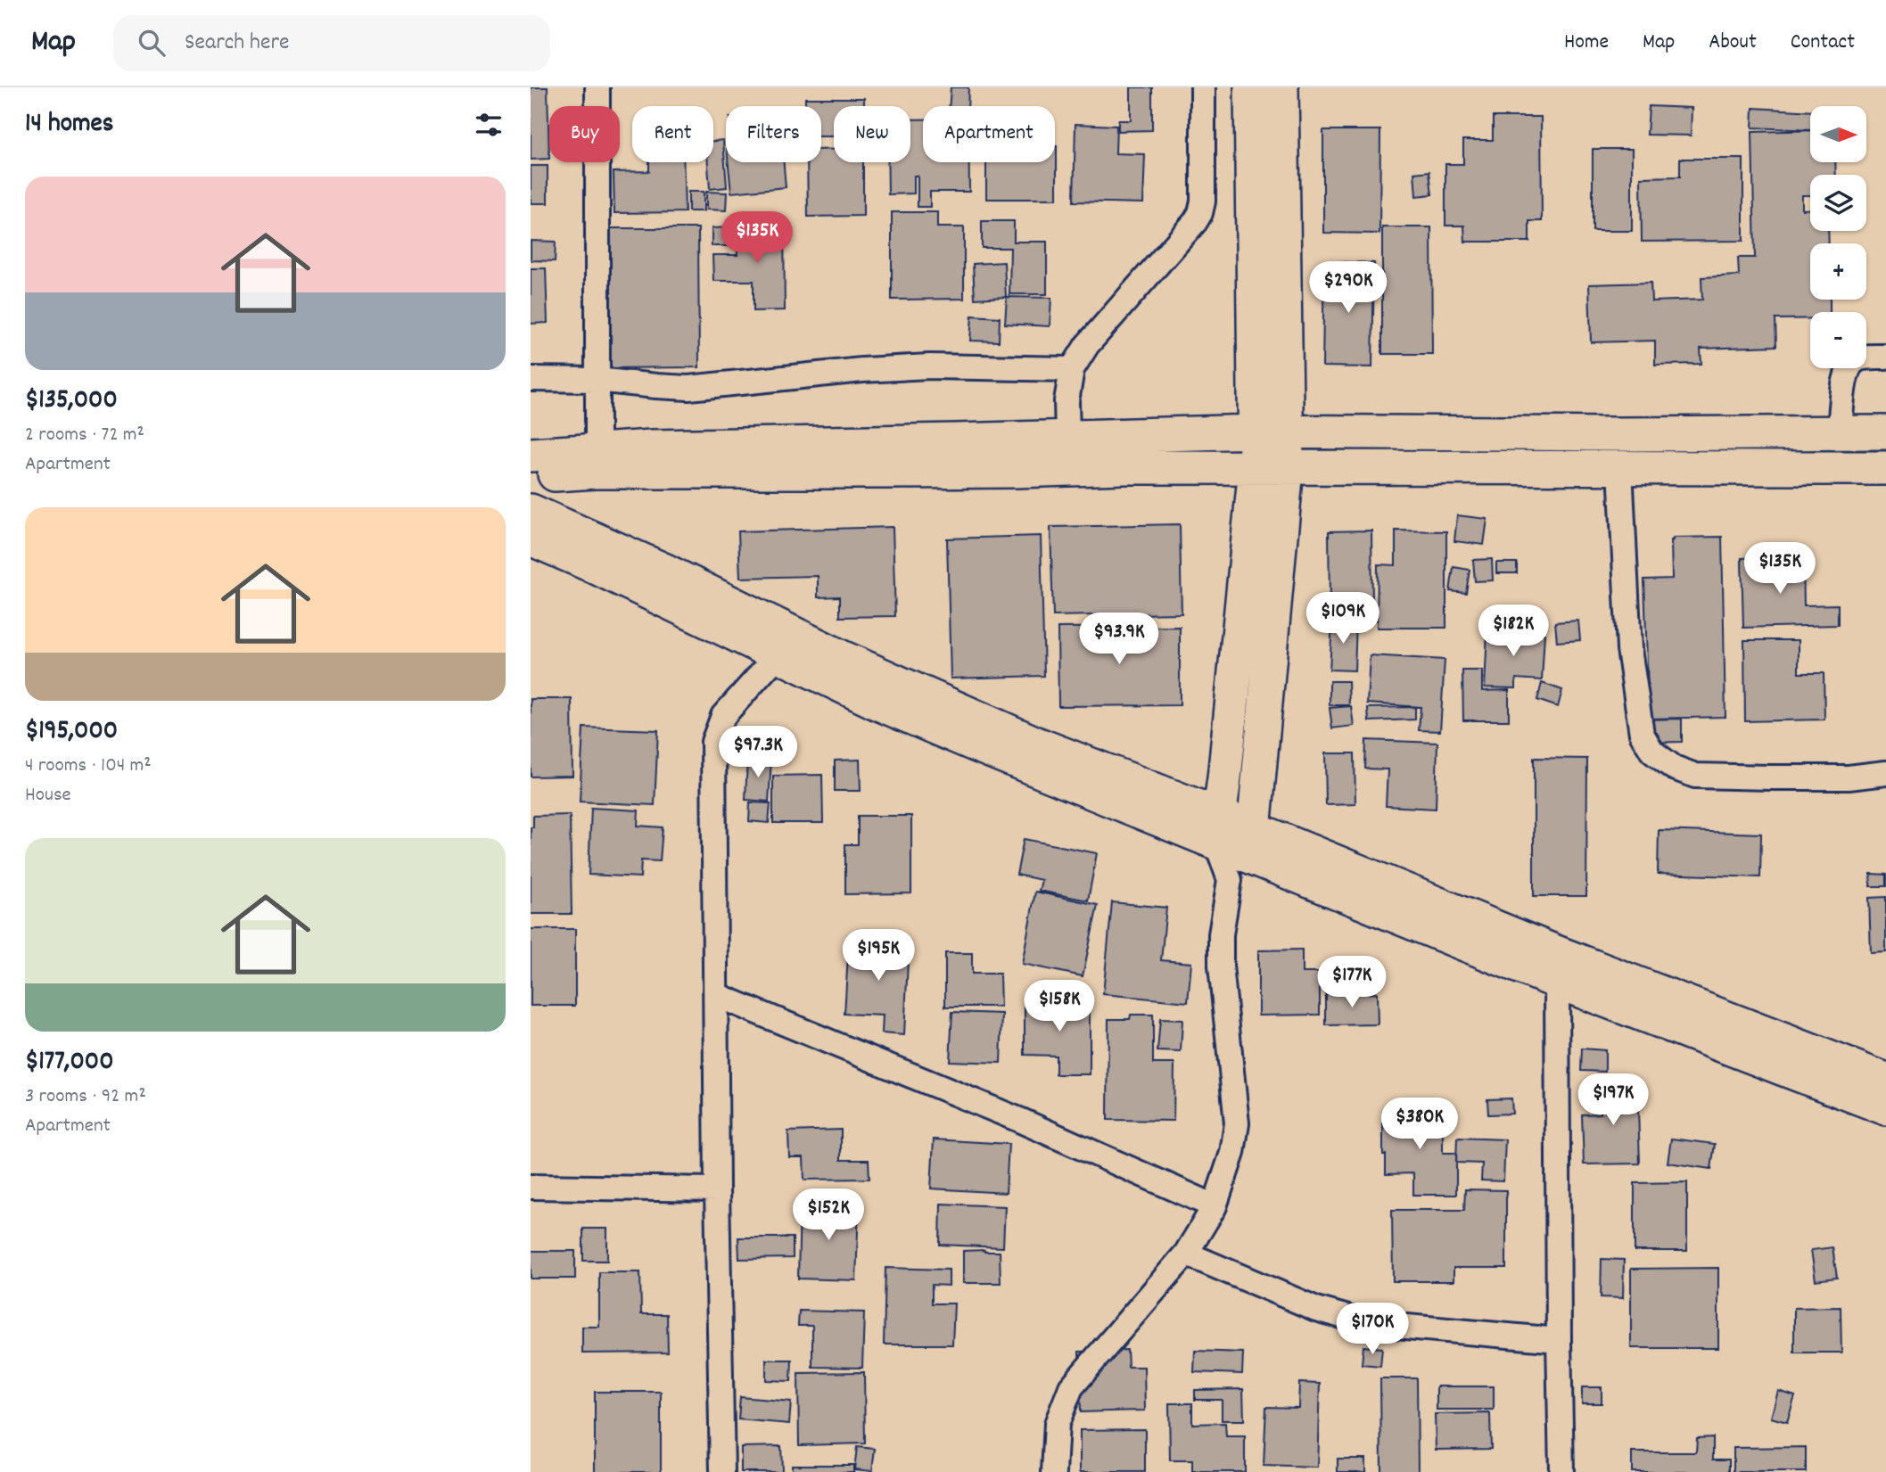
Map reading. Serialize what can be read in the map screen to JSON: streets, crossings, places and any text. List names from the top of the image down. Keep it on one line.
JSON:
{"north":"right","page":{"header":"Map","search":"Search here","nav":["Home","Map","About","Contact"],"heading":"14 homes","map_buttons":["+","−"],"chip":["Buy","Rent","Filters","New","Apartment"],"list":[{"name":"$135,000","note":"2 rooms · 72 m² · Apartment"},{"name":"$195,000","note":"4 rooms · 104 m² · House"},{"name":"$177,000","note":"3 rooms · 92 m² · Apartment"}],"price":["$135K","$290K","$135K","$109K","$182K","$93.9K","$97.3K","$195K","$177K","$158K","$197K","$380K","$152K","$170K"]}}
